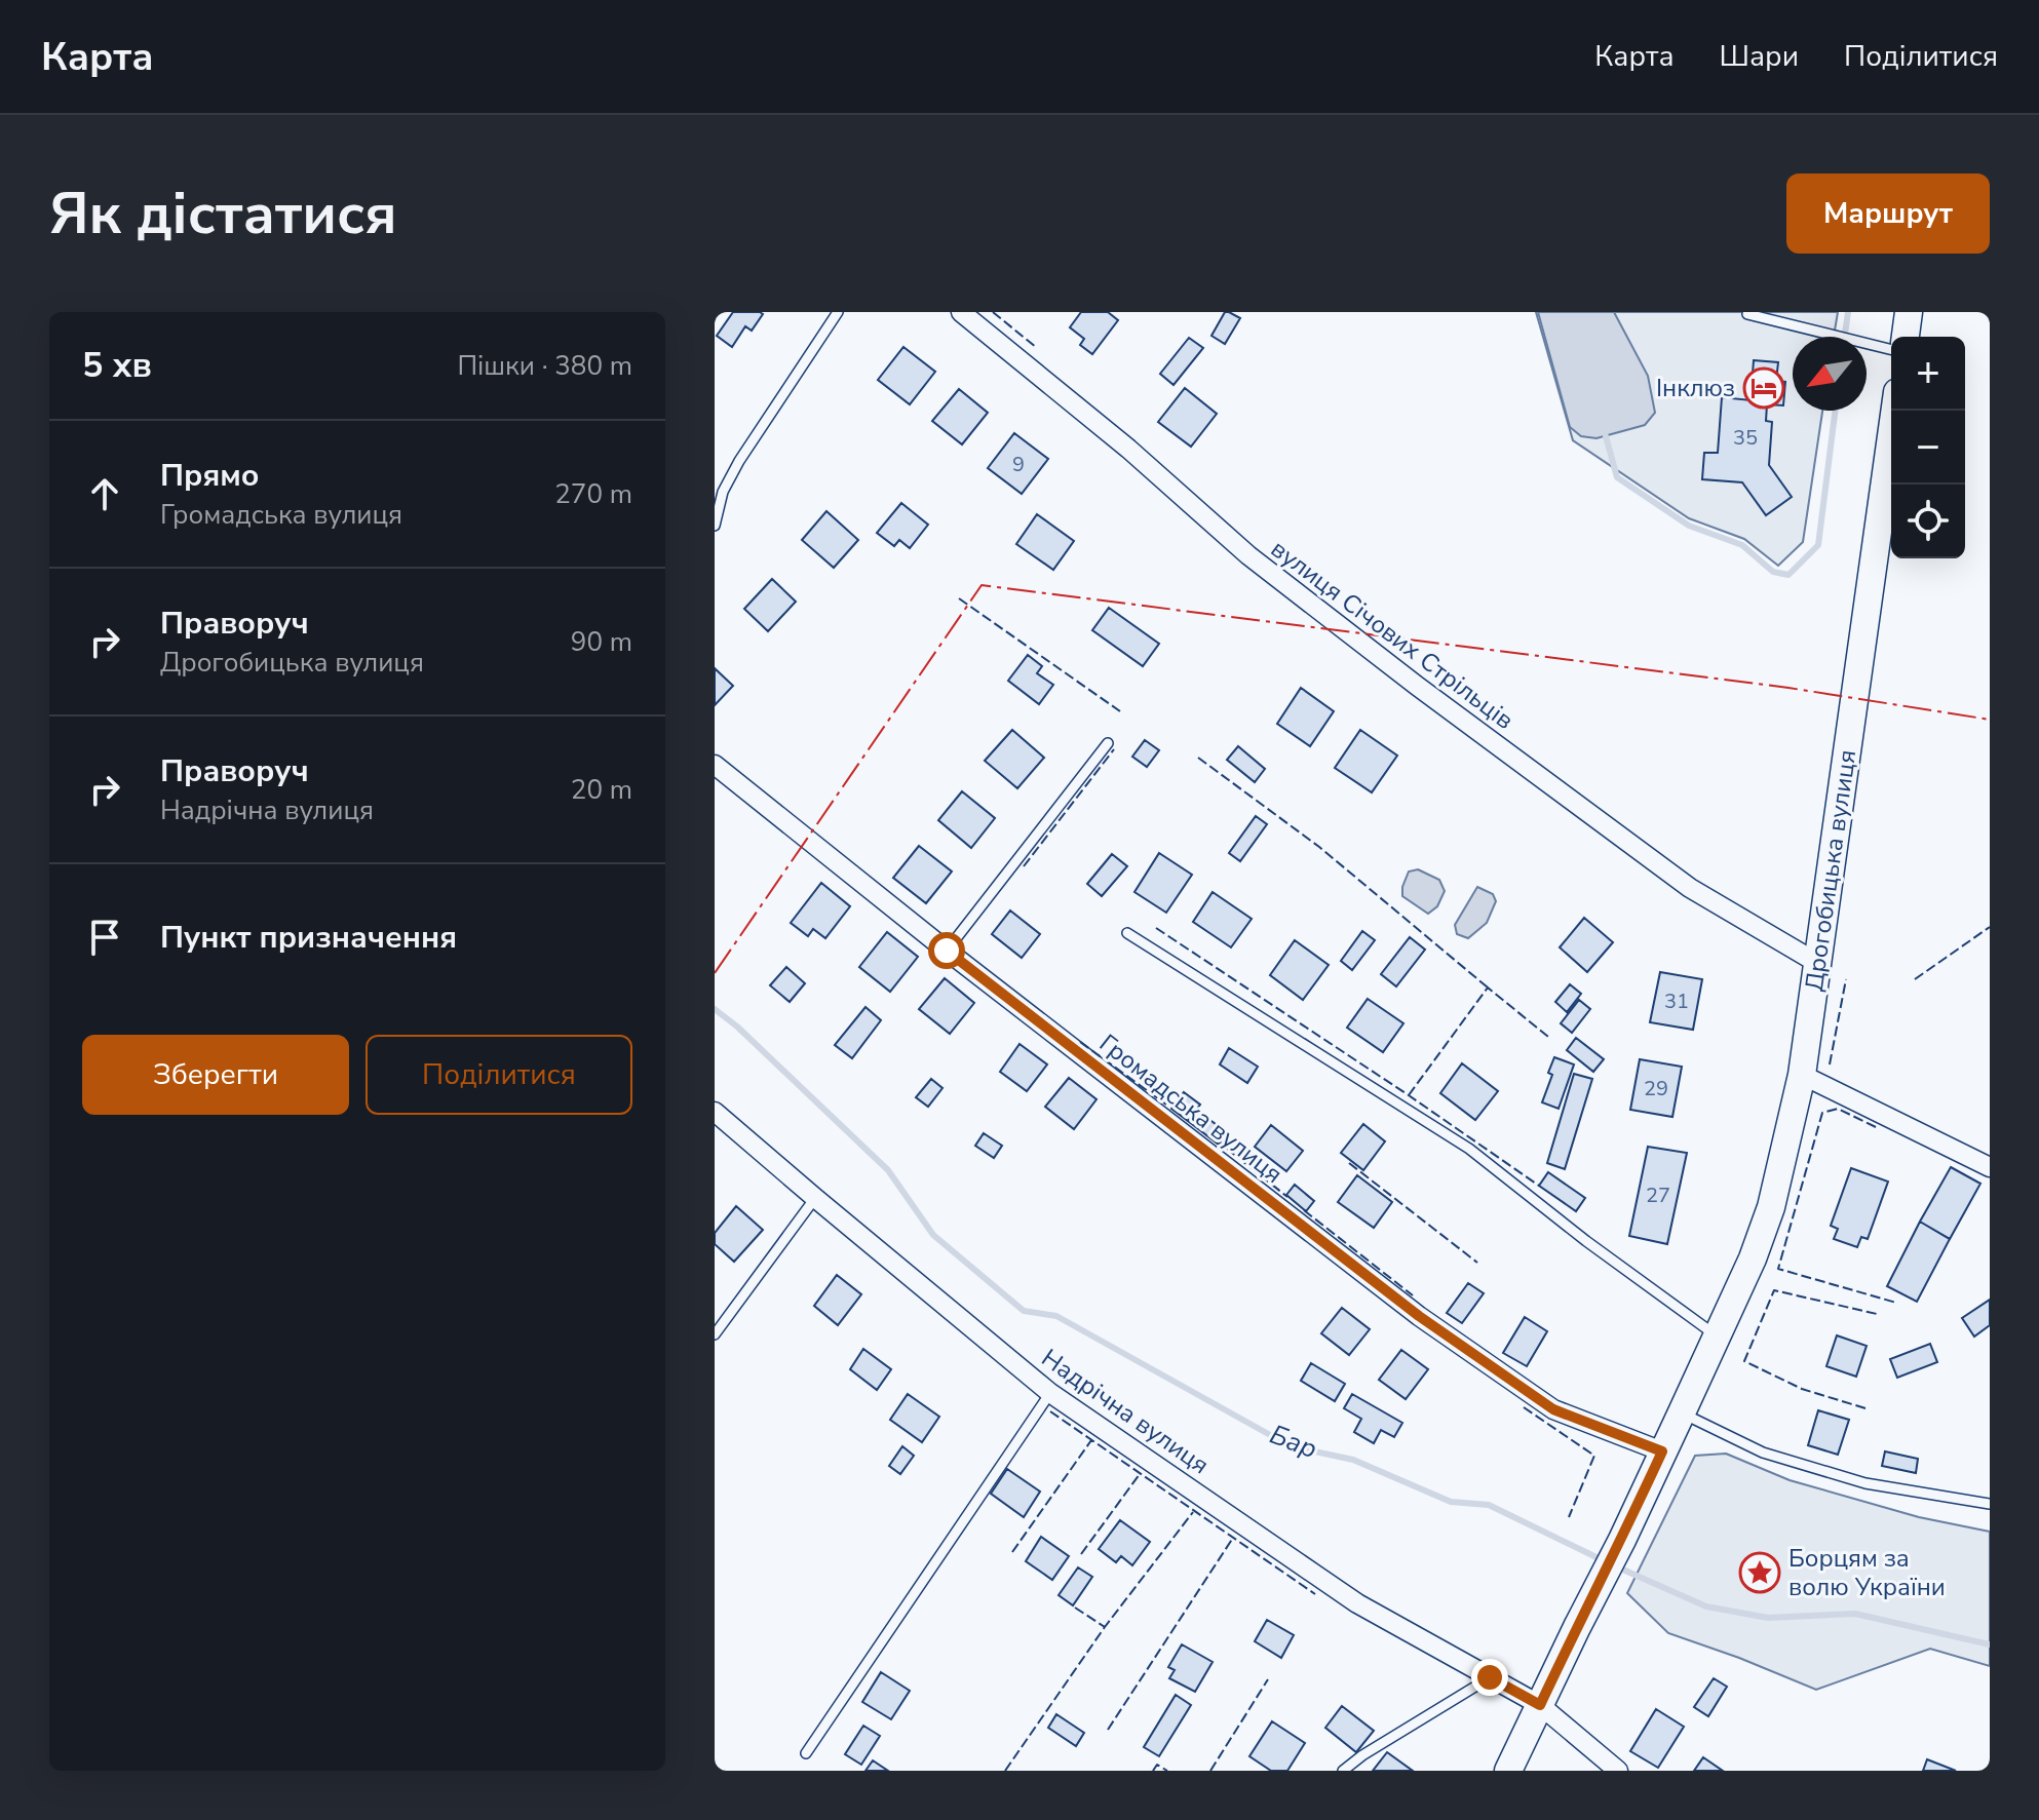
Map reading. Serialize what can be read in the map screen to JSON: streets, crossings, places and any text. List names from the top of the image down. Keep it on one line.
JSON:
{"streets":{"main road":["Дрогобицька вулиця"],"street":["вулиця Січових Стрільців","Громадська вулиця","Надрічна вулиця"]},"crossings":[["вулиця Січових Стрільців","Дрогобицька вулиця"],["Дрогобицька вулиця","Громадська вулиця"],["Дрогобицька вулиця","Надрічна вулиця"]],"water":["Бар"],"places":{"hotel":["Інклюз"],"place":["Борцям за волю України"]},"house_numbers":["35","9","31","29","27"],"north":"bottom left","page":{"header":"Карта","nav":["Карта","Шари","Поділитися"],"buttons":["Маршрут",["Зберегти","Поділитися"]],"title":"Як дістатися","heading":["5 хв","Пішки · 380 m"],"map_buttons":["+","−"],"list":[["Прямо","Громадська вулиця","270 m"],["Праворуч","Дрогобицька вулиця","90 m"],["Праворуч","Надрічна вулиця","20 m"],"Пункт призначення"]}}
